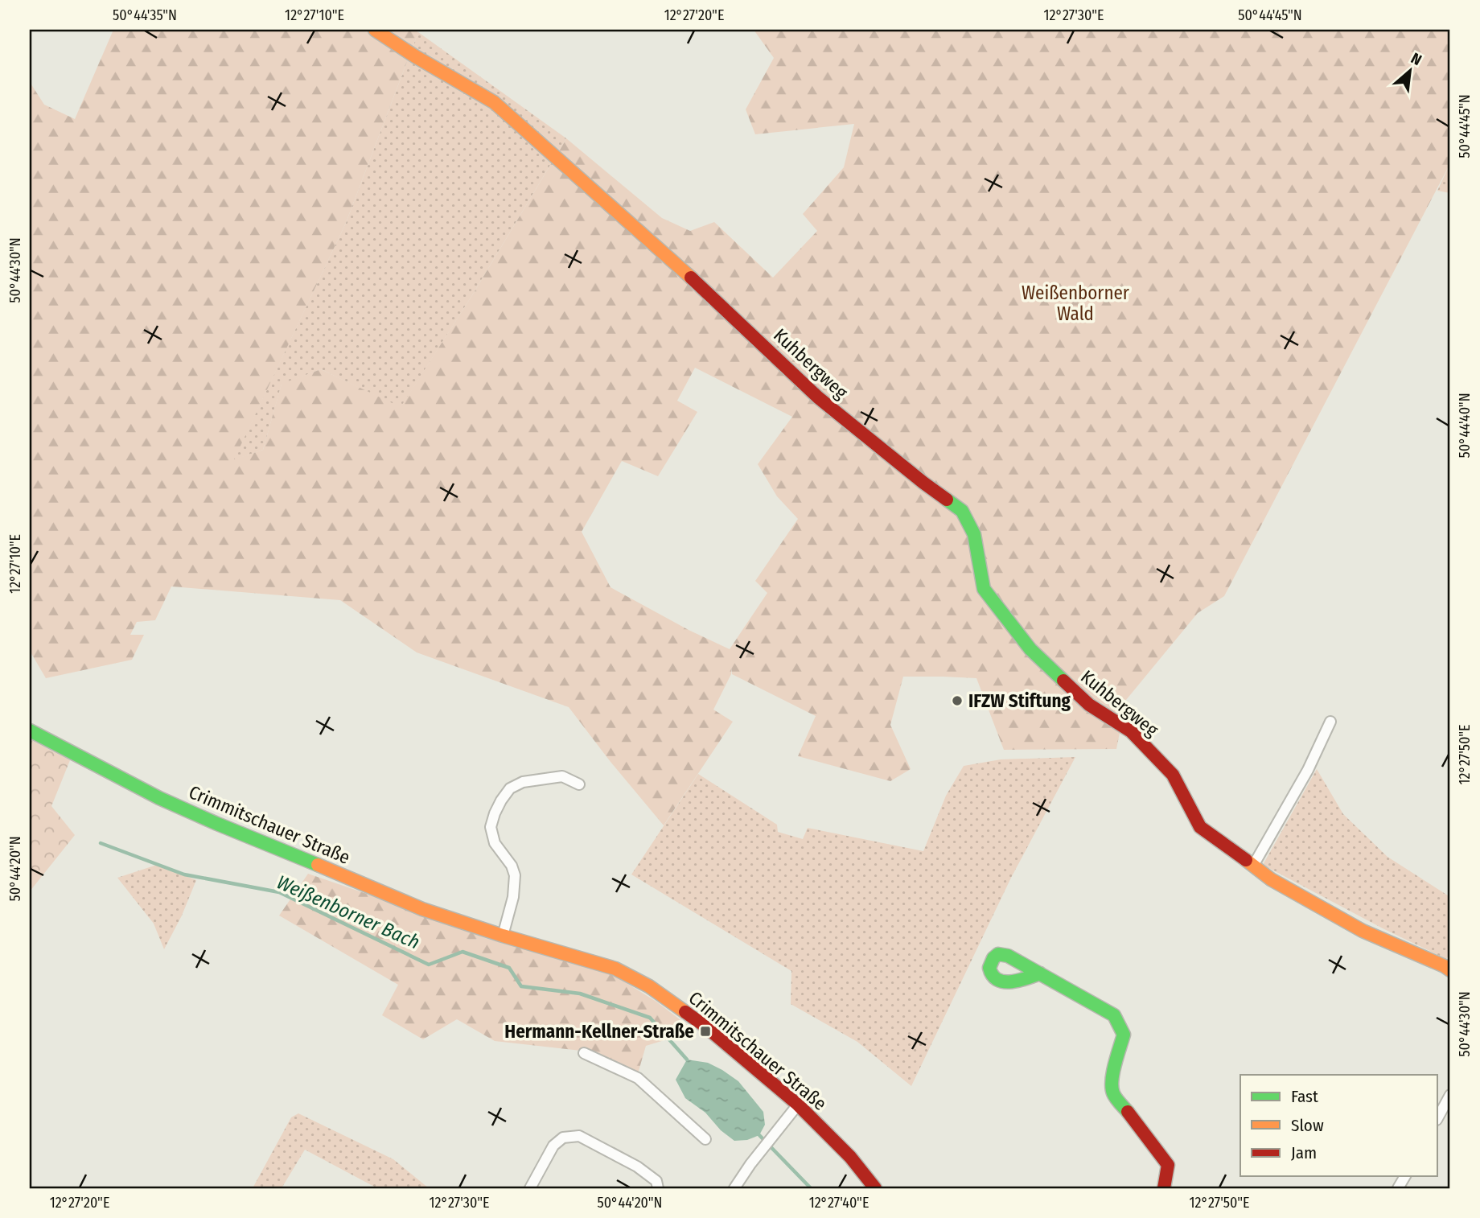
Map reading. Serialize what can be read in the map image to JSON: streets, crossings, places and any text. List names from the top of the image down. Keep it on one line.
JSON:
{"streets":{"street":["Kuhbergweg","Crimmitschauer Straße"]},"water":["Weißenborner Bach"],"parks":["Weißenborner Wald"],"places":{"other":["IFZW Stiftung"],"transit":["Hermann-Kellner-Straße"]},"legend":["Fast","Slow","Jam"],"north":"top right","coordinates":["50°44'35\"N","12°27'10\"E","12°27'20\"E","12°27'30\"E","50°44'45\"N","50°44'30\"N","50°44'40\"N","12°27'50\"E","50°44'20\"N","12°27'40\"E"]}
